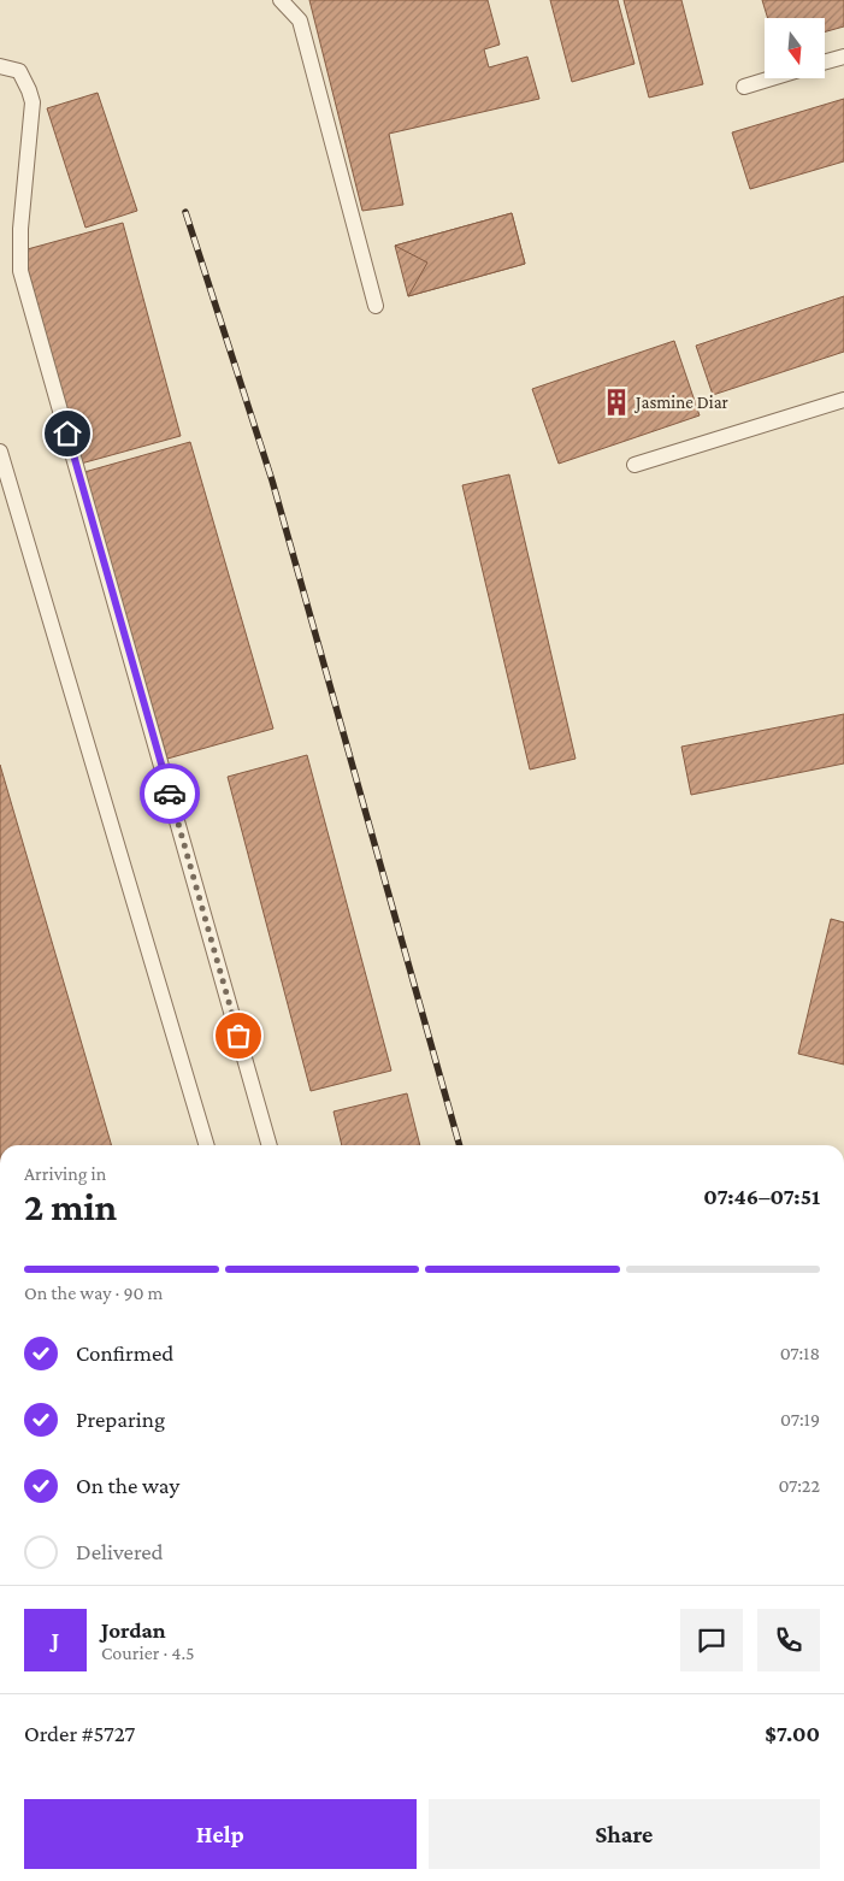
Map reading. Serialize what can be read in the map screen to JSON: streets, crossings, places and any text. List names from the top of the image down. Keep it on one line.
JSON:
{"places":{"building":["Jasmine Diar"]},"north":"bottom","page":{"heading":["2 min","Arriving in","07:46–07:51"],"panel":["Jordan","Courier · 4.5","Order #5727","$7.00"],"bar":"On the way · 90 m","list":[["Confirmed","07:18"],["Preparing","07:19"],["On the way","07:22"],"Delivered"],"round":"J","buttons":["Help","Share"]}}
